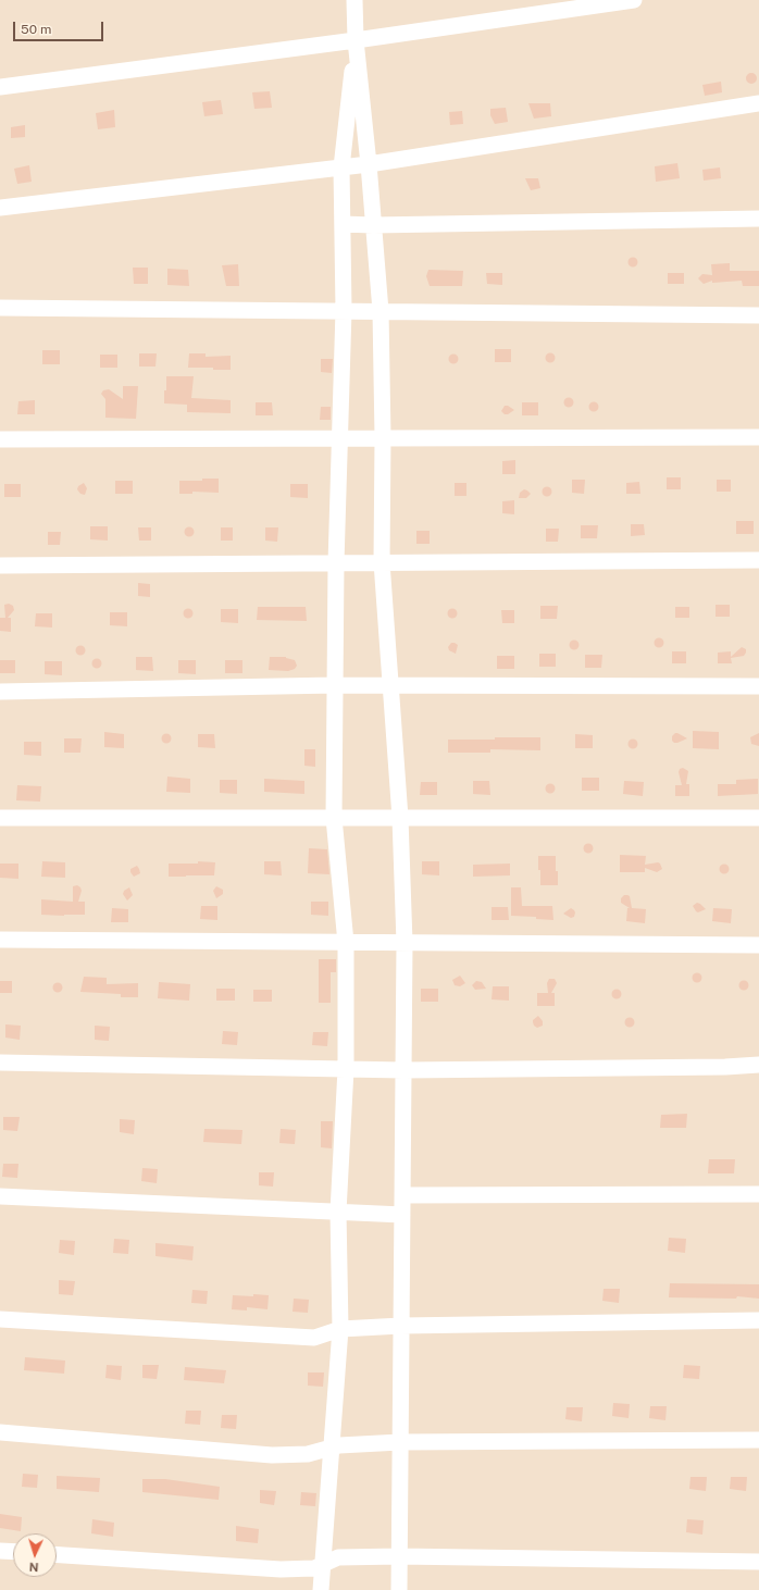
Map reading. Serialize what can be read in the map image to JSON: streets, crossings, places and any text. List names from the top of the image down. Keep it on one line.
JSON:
{"scale_bar":"50 m","north":"bottom"}
